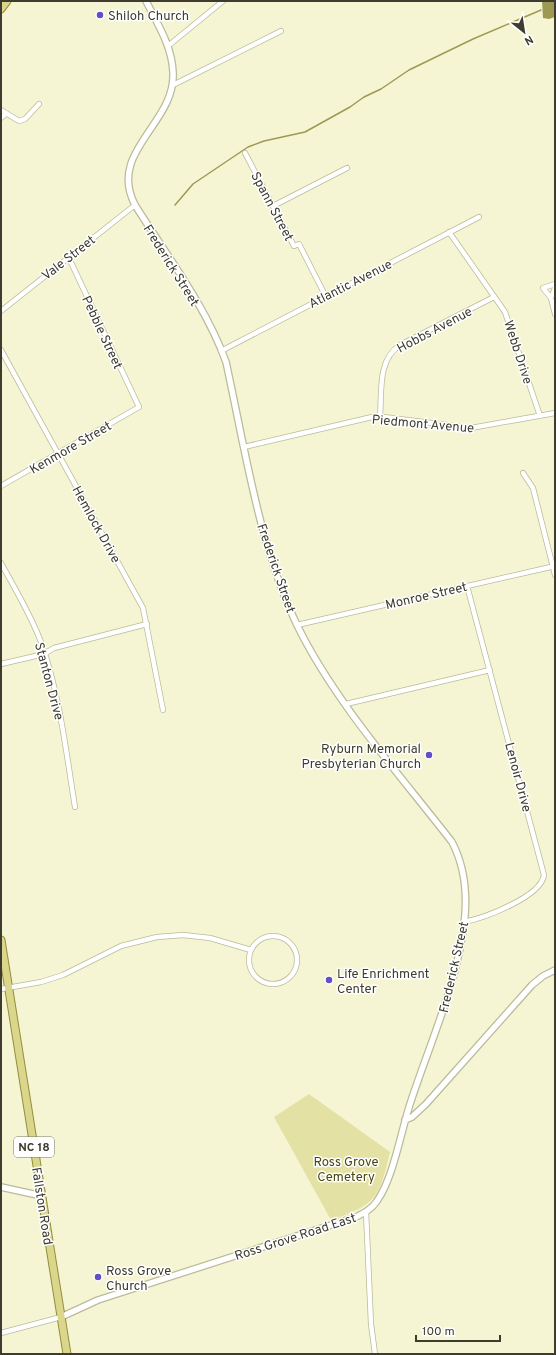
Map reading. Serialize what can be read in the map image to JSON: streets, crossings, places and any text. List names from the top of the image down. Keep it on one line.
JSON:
{"streets":{"main road":["NC 18","Fallston Road"],"street":["Spann Street","Vale Street","Frederick Street","Atlantic Avenue","Hobbs Avenue","Pebble Street","Webb Drive","Piedmont Avenue","Kenmore Street","Hemlock Drive","Monroe Street","Stanton Drive","Lenoir Drive","Ross Grove Road East"]},"crossings":[["Spann Street","Atlantic Avenue"],["Vale Street","Frederick Street"],["Vale Street","Pebble Street"],["Frederick Street","Atlantic Avenue"],["Frederick Street","Piedmont Avenue"],["Frederick Street","Monroe Street"],["Frederick Street","Lenoir Drive"],["Frederick Street","Ross Grove Road East"],["Atlantic Avenue","Webb Drive"],["Hobbs Avenue","Webb Drive"],["Hobbs Avenue","Piedmont Avenue"],["Pebble Street","Kenmore Street"],["Webb Drive","Piedmont Avenue"],["Kenmore Street","Hemlock Drive"],["Monroe Street","Lenoir Drive"],["Fallston Road","Ross Grove Road East"]],"parks":["Ross Grove Cemetery"],"places":["Shiloh Church","Ryburn Memorial Presbyterian Church","Life Enrichment Center","Ross Grove Church"],"scale_bar":"100 m","north":"bottom right"}
